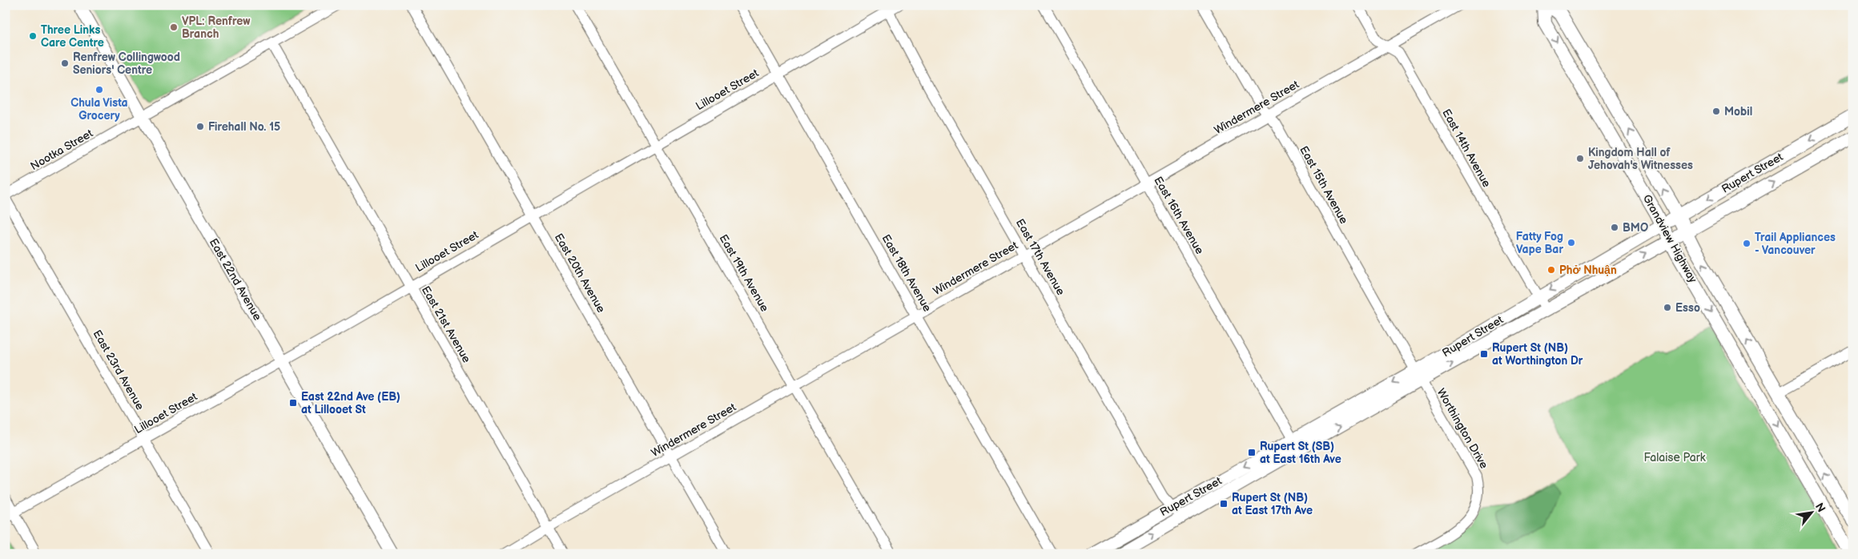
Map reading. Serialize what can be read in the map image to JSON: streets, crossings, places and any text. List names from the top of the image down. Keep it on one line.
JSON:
{"streets":{"main road":["Rupert Street","Grandview Highway"],"street":["Lillooet Street","Windermere Street","East 14th Avenue","Nootka Street","East 15th Avenue","East 16th Avenue","East 17th Avenue","East 20th Avenue","East 19th Avenue","East 18th Avenue","East 22nd Avenue","East 21st Avenue","East 23rd Avenue","Worthington Drive"]},"crossings":[["Lillooet Street","East 17th Avenue"],["Lillooet Street","East 20th Avenue"],["Lillooet Street","East 19th Avenue"],["Lillooet Street","East 18th Avenue"],["Lillooet Street","East 22nd Avenue"],["Lillooet Street","East 21st Avenue"],["Lillooet Street","East 23rd Avenue"],["Windermere Street","East 14th Avenue"],["Windermere Street","East 15th Avenue"],["Windermere Street","East 16th Avenue"],["Windermere Street","East 17th Avenue"],["Windermere Street","East 20th Avenue"],["Windermere Street","East 19th Avenue"],["Windermere Street","East 18th Avenue"],["Windermere Street","East 21st Avenue"],["East 14th Avenue","Rupert Street"],["Nootka Street","East 22nd Avenue"],["Nootka Street","East 21st Avenue"],["Nootka Street","East 23rd Avenue"],["Rupert Street","East 15th Avenue"],["Rupert Street","East 16th Avenue"],["Rupert Street","Grandview Highway"],["Rupert Street","East 17th Avenue"],["Rupert Street","Worthington Drive"],["East 15th Avenue","Worthington Drive"]],"parks":["Falaise Park"],"places":{"other":["VPL: Renfrew Branch","Three Links Care Centre","Renfrew Collingwood Seniors' Centre","Chula Vista Grocery","Mobil","Firehall No. 15","Kingdom Hall of Jehovah's Witnesses","BMO","Fatty Fog Vape Bar","Trail Appliances - Vancouver","Phở Nhuận","Esso"],"transit":["Rupert St (NB) at Worthington Dr","East 22nd Ave (EB) at Lillooet St","Rupert St (SB) at East 16th Ave","Rupert St (NB) at East 17th Ave"]},"north":"top right"}
